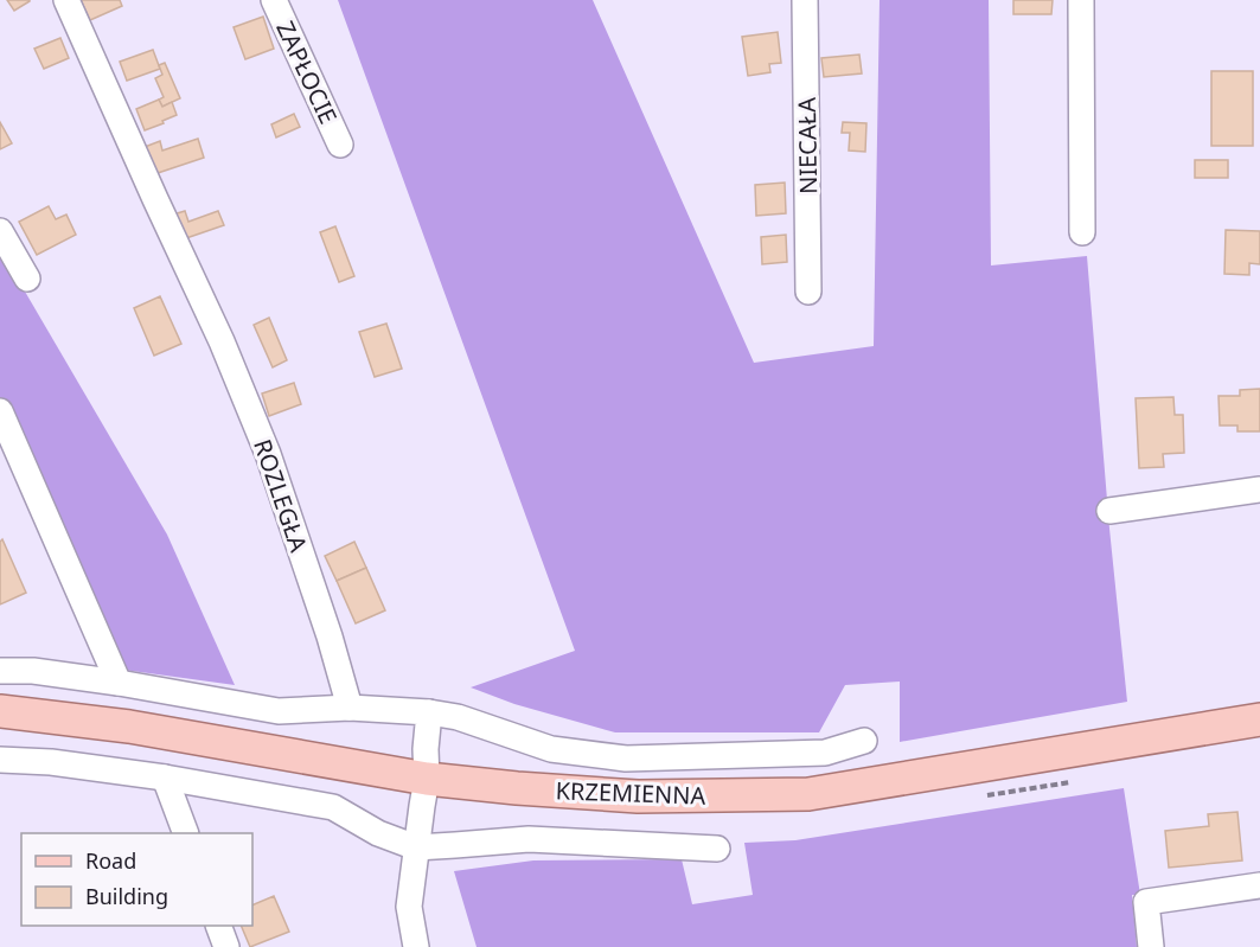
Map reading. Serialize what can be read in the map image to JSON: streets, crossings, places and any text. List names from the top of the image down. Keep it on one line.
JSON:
{"streets":{"main road":["KRZEMIENNA"],"street":["ZAPŁOCIE","NIECAŁA","ROZLEGŁA"]},"legend":["Road","Building"]}
